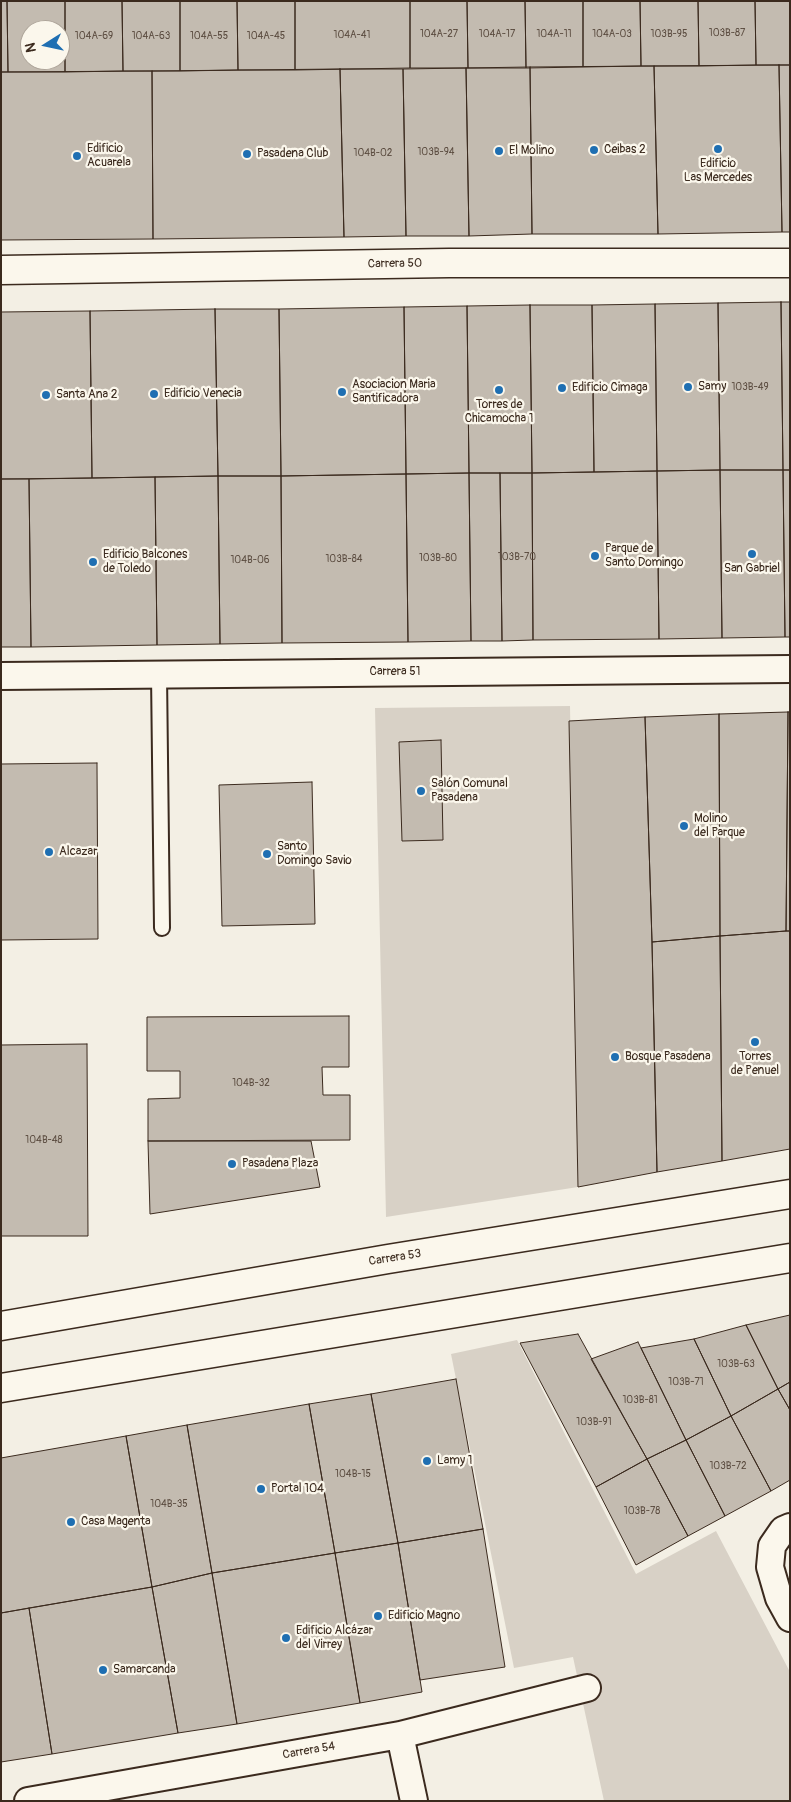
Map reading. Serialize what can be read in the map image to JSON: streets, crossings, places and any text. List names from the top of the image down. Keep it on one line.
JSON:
{"streets":{"main road":["Carrera 50","Carrera 53"],"street":["Carrera 51","Carrera 54"]},"places":["Edificio Las Mercedes","Ceibas 2","El Molino","Pasadena Club","Edificio Acuarela","Samy","Edificio Cimaga","Torres de Chicamocha 1","Asociacion Maria Santificadora","Edificio Venecia","Santa Ana 2","San Gabriel","Parque de Santo Domingo","Edificio Balcones de Toledo","Salón Comunal Pasadena","Molino del Parque","Alcazar","Santo Domingo Savio","Torres de Penuel","Bosque Pasadena","Pasadena Plaza","Lamy 1","Portal 104","Casa Magenta","Edificio Magno","Edificio Alcázar del Virrey","Samarcanda"],"house_numbers":["103B-87","104A-27","104A-17","104A-11","104A-03","103B-95","104A-41","104A-69","104A-63","104A-55","104A-45","103B-94","104B-02","103B-49","103B-70","103B-80","103B-84","104B-06","104B-32","104B-48","103B-63","103B-71","103B-81","103B-91","103B-72","104B-15","104B-35","103B-78"],"north":"left"}
